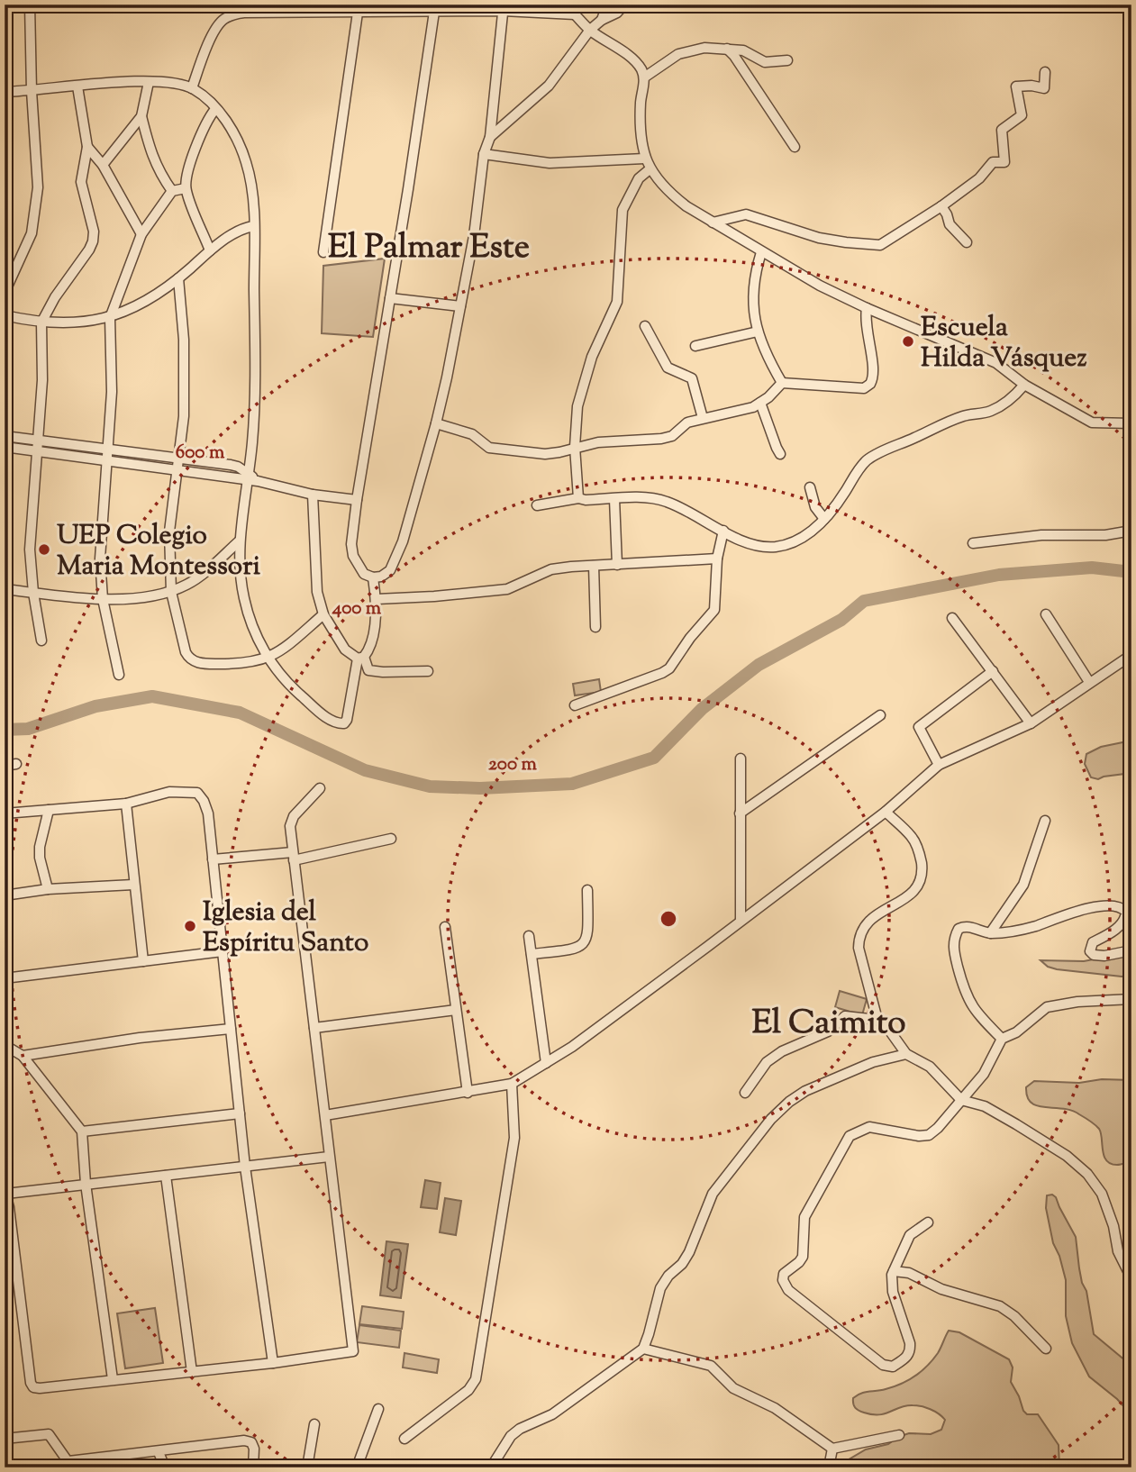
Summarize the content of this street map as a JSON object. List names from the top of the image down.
{
  "districts": ["El Palmar Este", "El Caimito"],
  "places": ["Escuela Hilda Vásquez", "UEP Colegio Maria Montessori", "Iglesia del Espíritu Santo"],
  "rings": ["600 m", "400 m", "200 m"]
}
